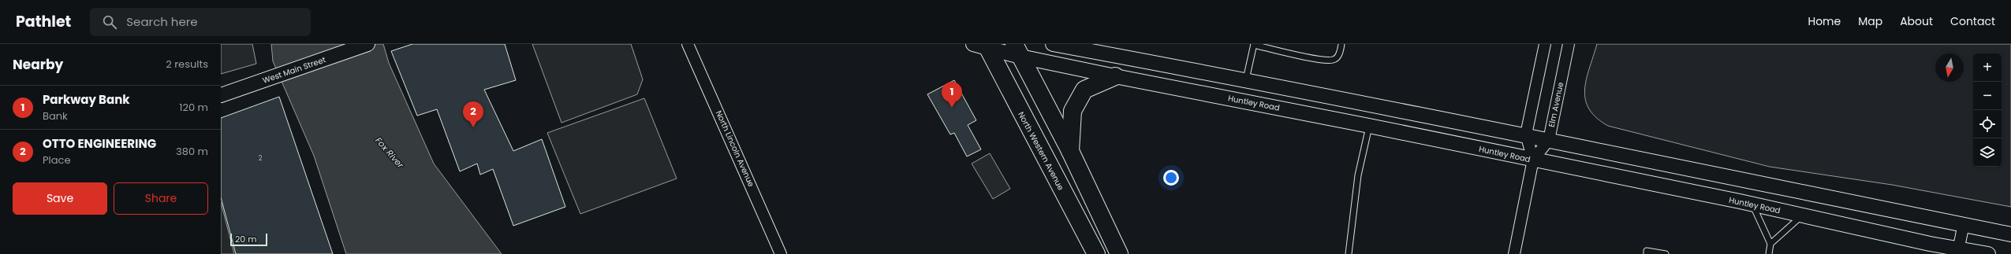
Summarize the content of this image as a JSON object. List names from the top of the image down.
{
  "streets": {
    "main road": ["North Western Avenue"],
    "street": [
      "West Main Street",
      "Huntley Road",
      "Elm Avenue",
      "North Lincoln Avenue"
    ]
  },
  "crossings": [
    ["Huntley Road", "Elm Avenue"]
  ],
  "water": ["Fox River"],
  "house_numbers": ["2"],
  "scale_bar": "20 m",
  "north": "bottom",
  "page": {
    "header": "Pathlet",
    "search": "Search here",
    "nav": [
      "Home",
      "Map",
      "About",
      "Contact"
    ],
    "heading": ["Nearby", "2 results"],
    "map_buttons": ["+", "−"],
    "pins": ["1", "2"],
    "list": [
      {
        "mark": "1",
        "name": "Parkway Bank",
        "note": "Bank",
        "value": "120 m"
      },
      {
        "mark": "2",
        "name": "OTTO ENGINEERING",
        "note": "Place",
        "value": "380 m"
      }
    ],
    "buttons": ["Save", "Share"],
    "scale": "20 m"
  }
}
